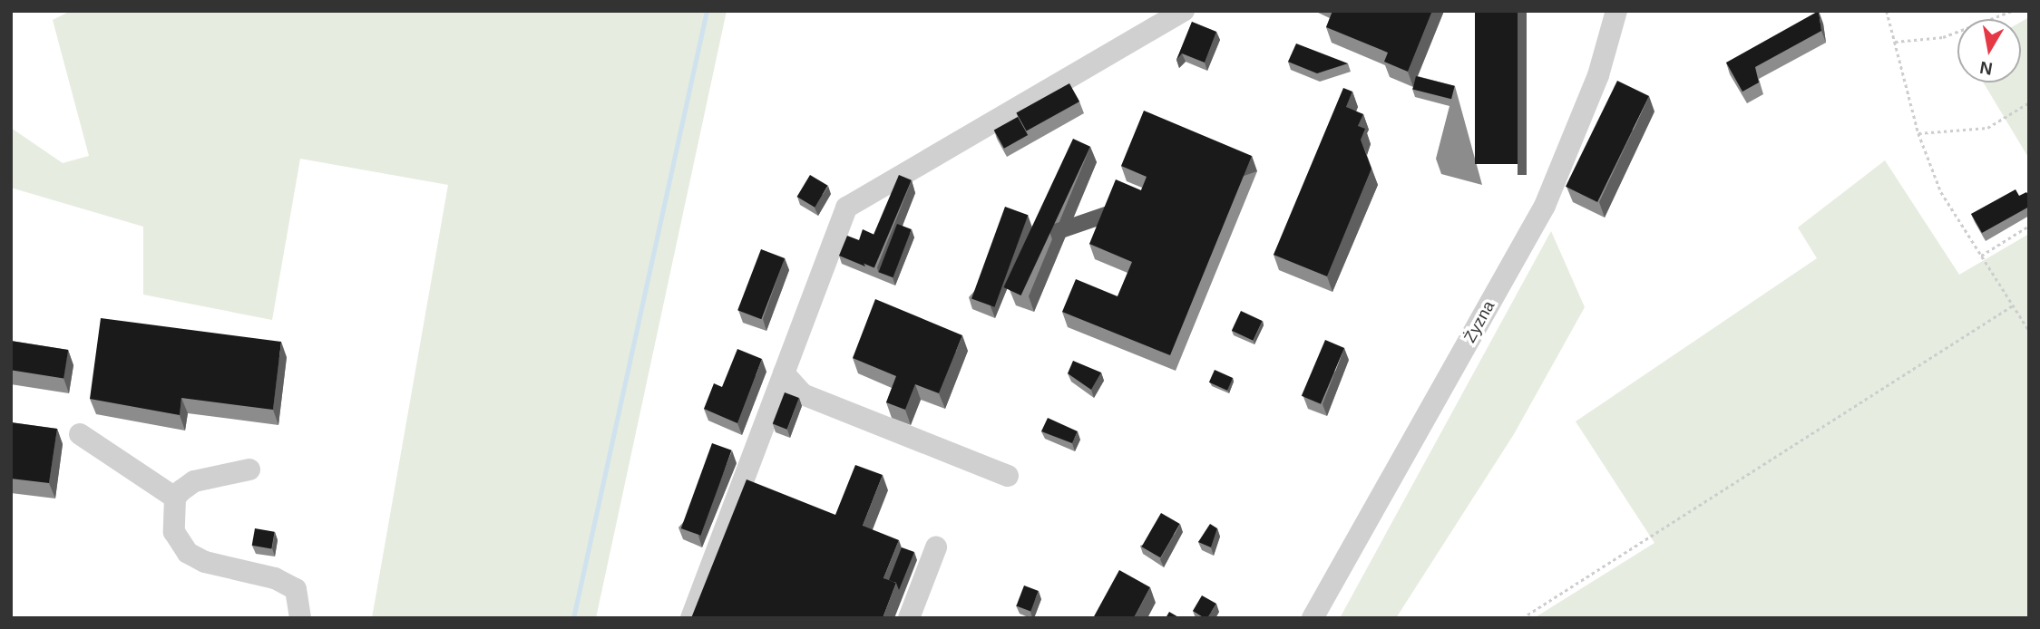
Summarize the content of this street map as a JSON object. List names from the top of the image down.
{
  "streets": {
    "street": ["Żyzna"]
  },
  "north": "bottom"
}
